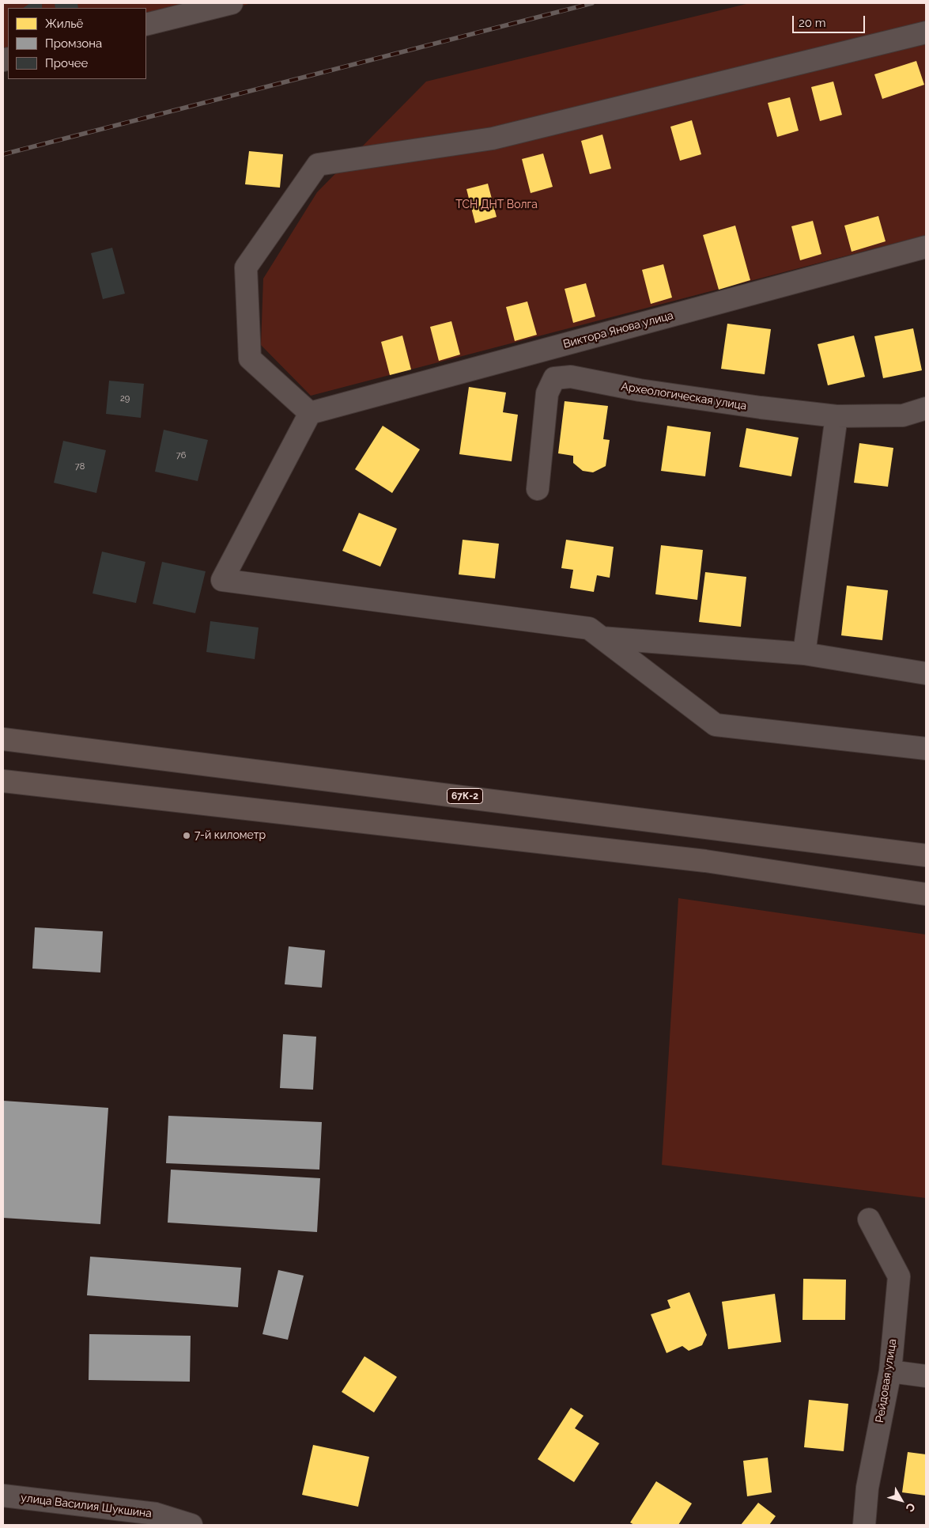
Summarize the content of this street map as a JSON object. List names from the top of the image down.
{
  "streets": {
    "main road": ["67К-2"],
    "street": [
      "Виктора Янова улица",
      "Археологическая улица",
      "Рейдовая улица",
      "улица Василия Шукшина"
    ]
  },
  "parks": ["ТСН ДНТ Волга"],
  "places": ["7-й километр"],
  "house_numbers": ["29", "76", "78"],
  "legend": ["Жильё", "Промзона", "Прочее"],
  "scale_bar": "20 m",
  "north": "bottom right"
}
